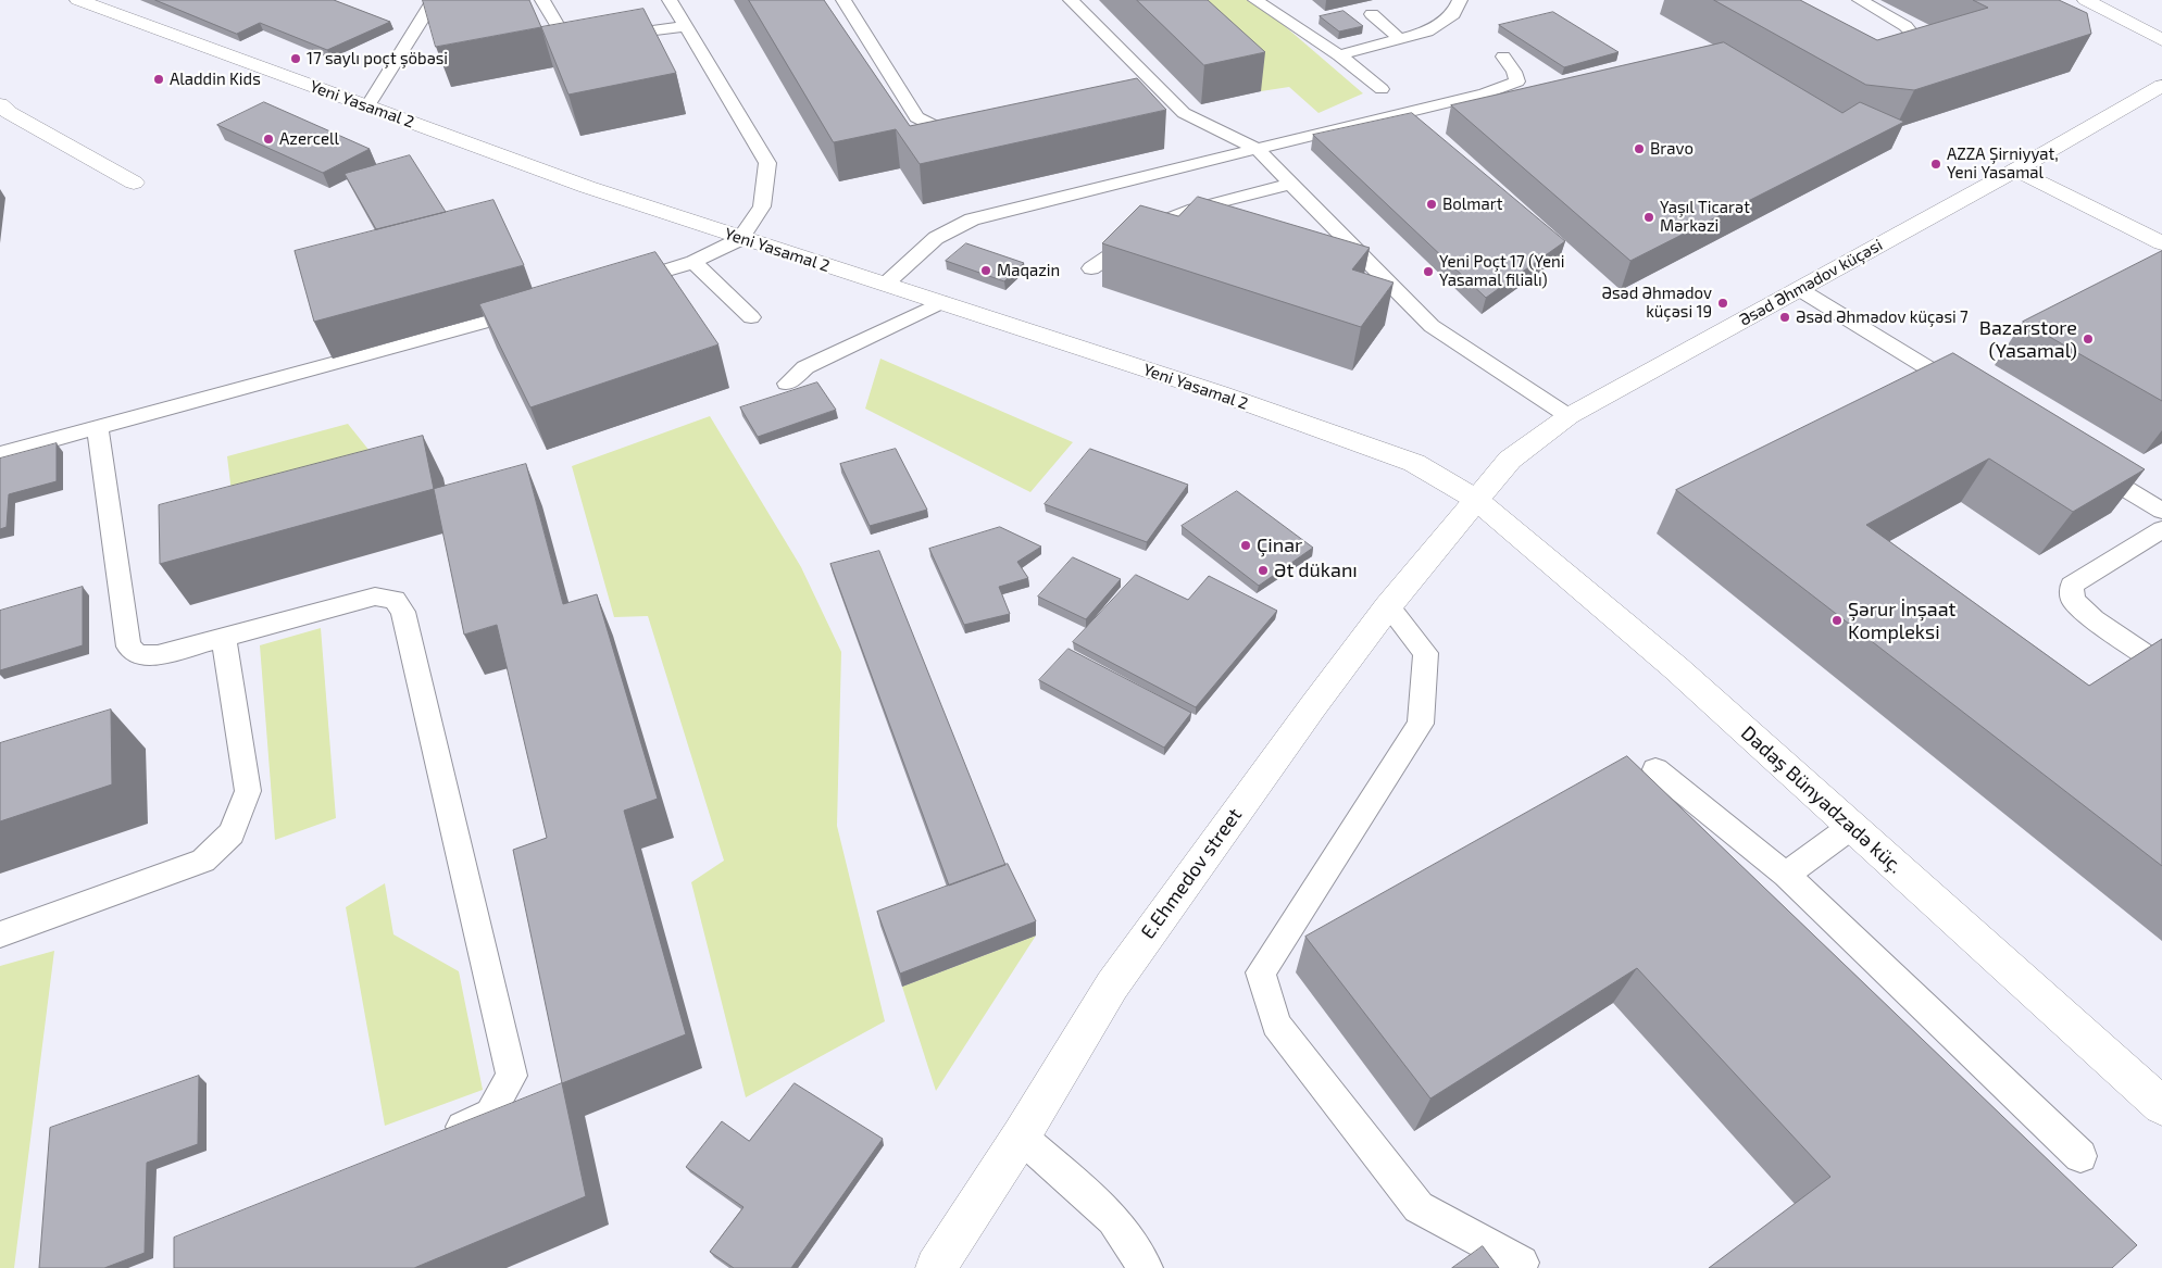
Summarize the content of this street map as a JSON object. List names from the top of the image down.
{
  "streets": {
    "street": [
      "Yeni Yasamal 2",
      "Əsəd Əhmədov küçəsi",
      "Dadaş Bünyadzadə küç.",
      "E.Ehmedov street"
    ]
  },
  "crossings": [
    ["Yeni Yasamal 2", "Əsəd Əhmədov küçəsi"],
    ["Yeni Yasamal 2", "Dadaş Bünyadzadə küç."],
    ["Yeni Yasamal 2", "E.Ehmedov street"],
    ["Əsəd Əhmədov küçəsi", "Dadaş Bünyadzadə küç."],
    ["Əsəd Əhmədov küçəsi", "E.Ehmedov street"],
    ["Dadaş Bünyadzadə küç.", "E.Ehmedov street"]
  ],
  "places": [
    "17 saylı poçt şöbəsi",
    "Aladdin Kids",
    "Azercell",
    "Bravo",
    "AZZA Şirniyyat, Yeni Yasamal",
    "Bolmart",
    "Yaşıl Ticarət Mərkəzi",
    "Maqazin",
    "Yeni Poçt 17 (Yeni Yasamal filialı)",
    "Əsəd Əhmədov küçəsi 19",
    "Əsəd Əhmədov küçəsi 7",
    "Bazarstore (Yasamal)",
    "Çinar",
    "Ət dükanı",
    "Şərur İnşaat Kompleksi"
  ]
}
